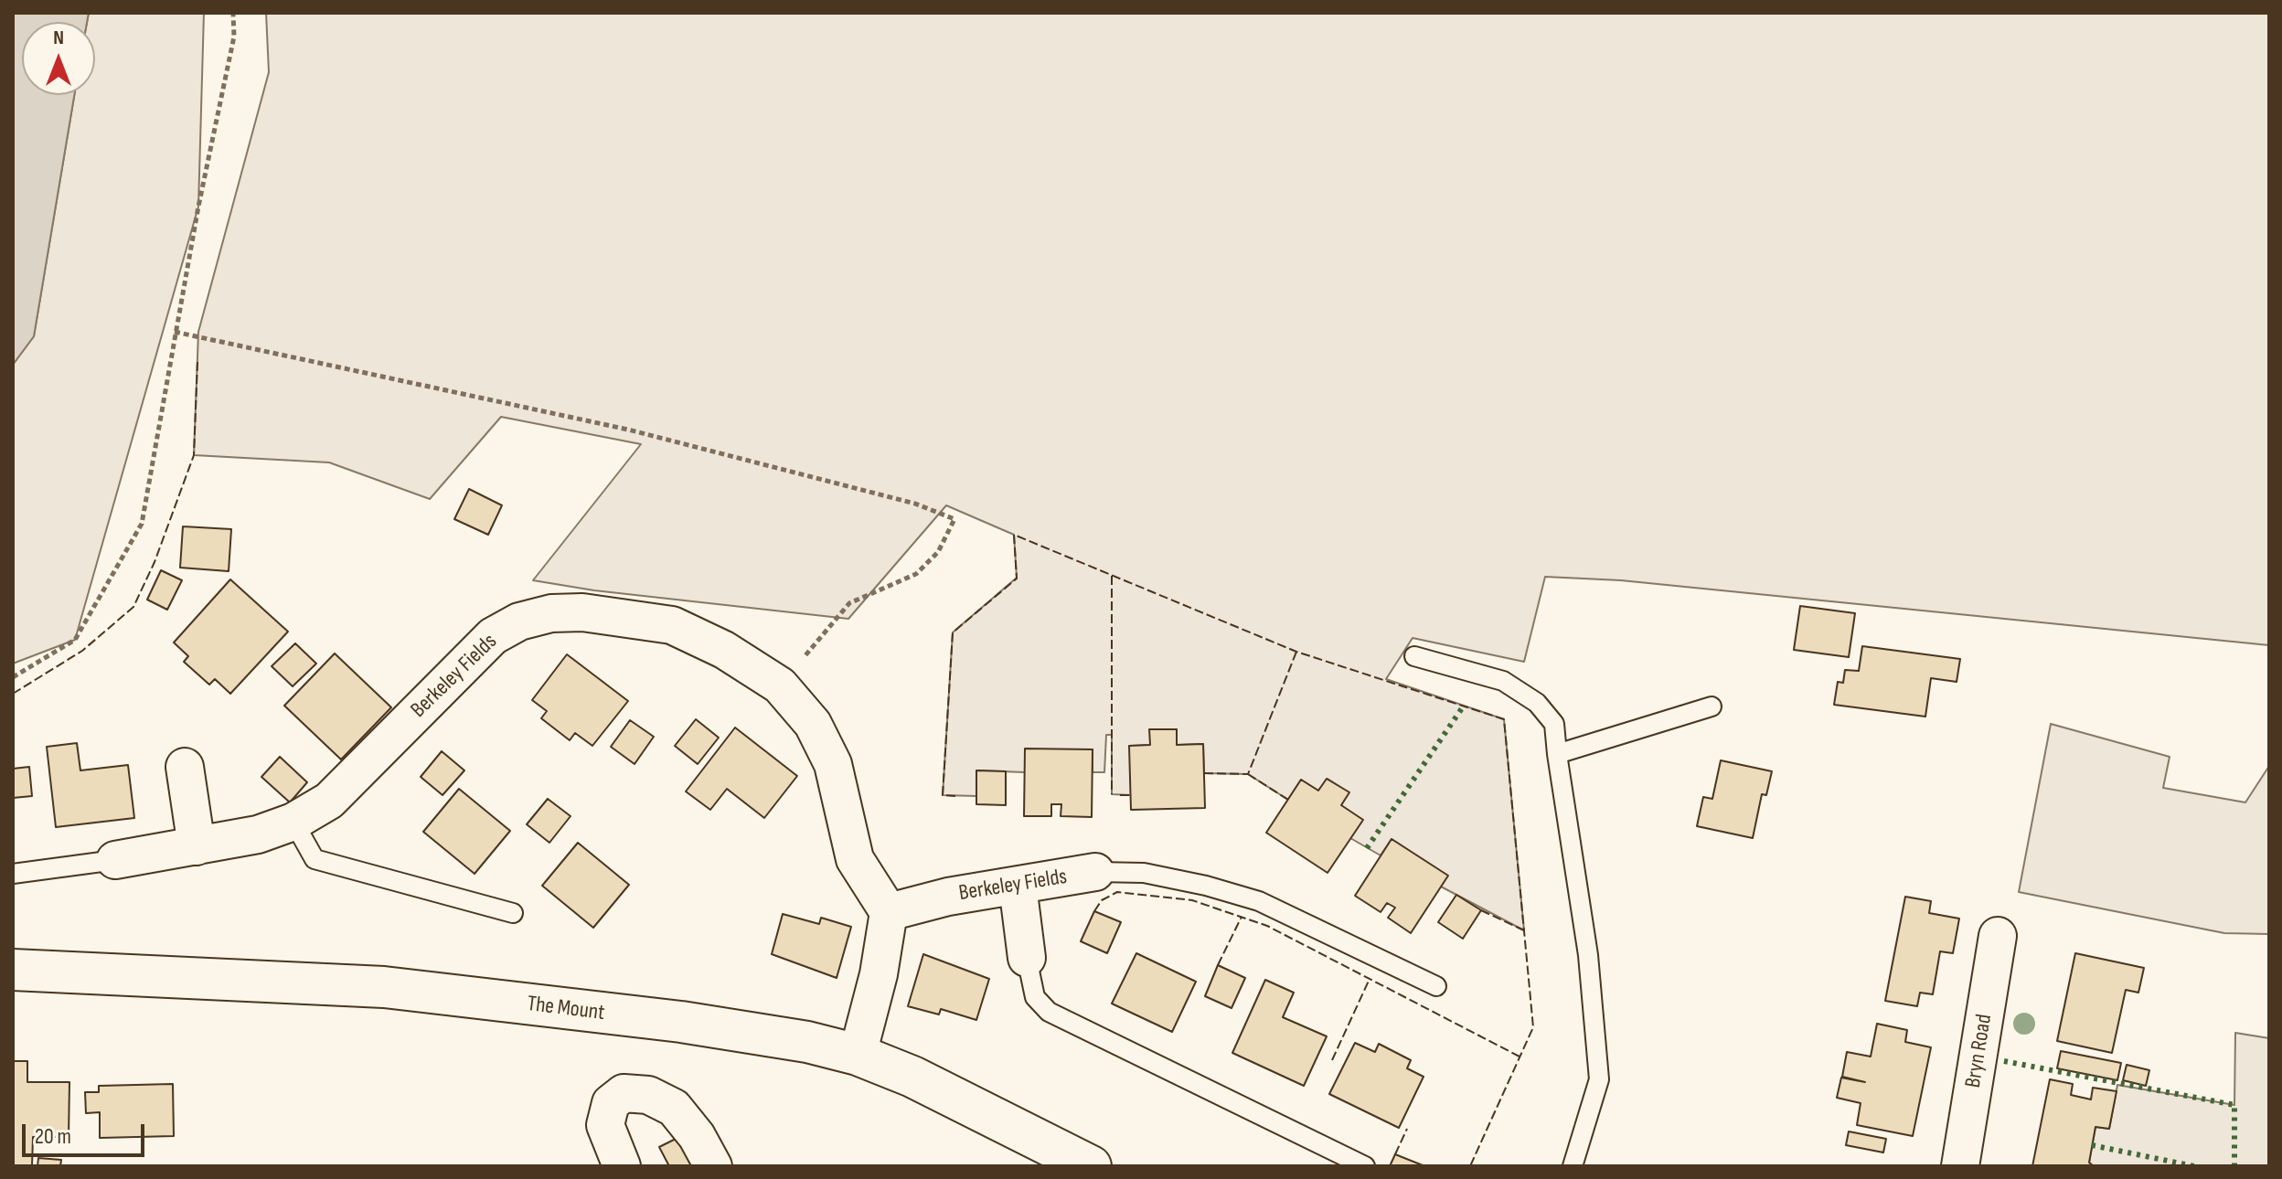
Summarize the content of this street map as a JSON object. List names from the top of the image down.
{
  "streets": {
    "main road": ["The Mount"],
    "street": ["Berkeley Fields", "Bryn Road"]
  },
  "scale_bar": "20 m",
  "north": "top"
}
